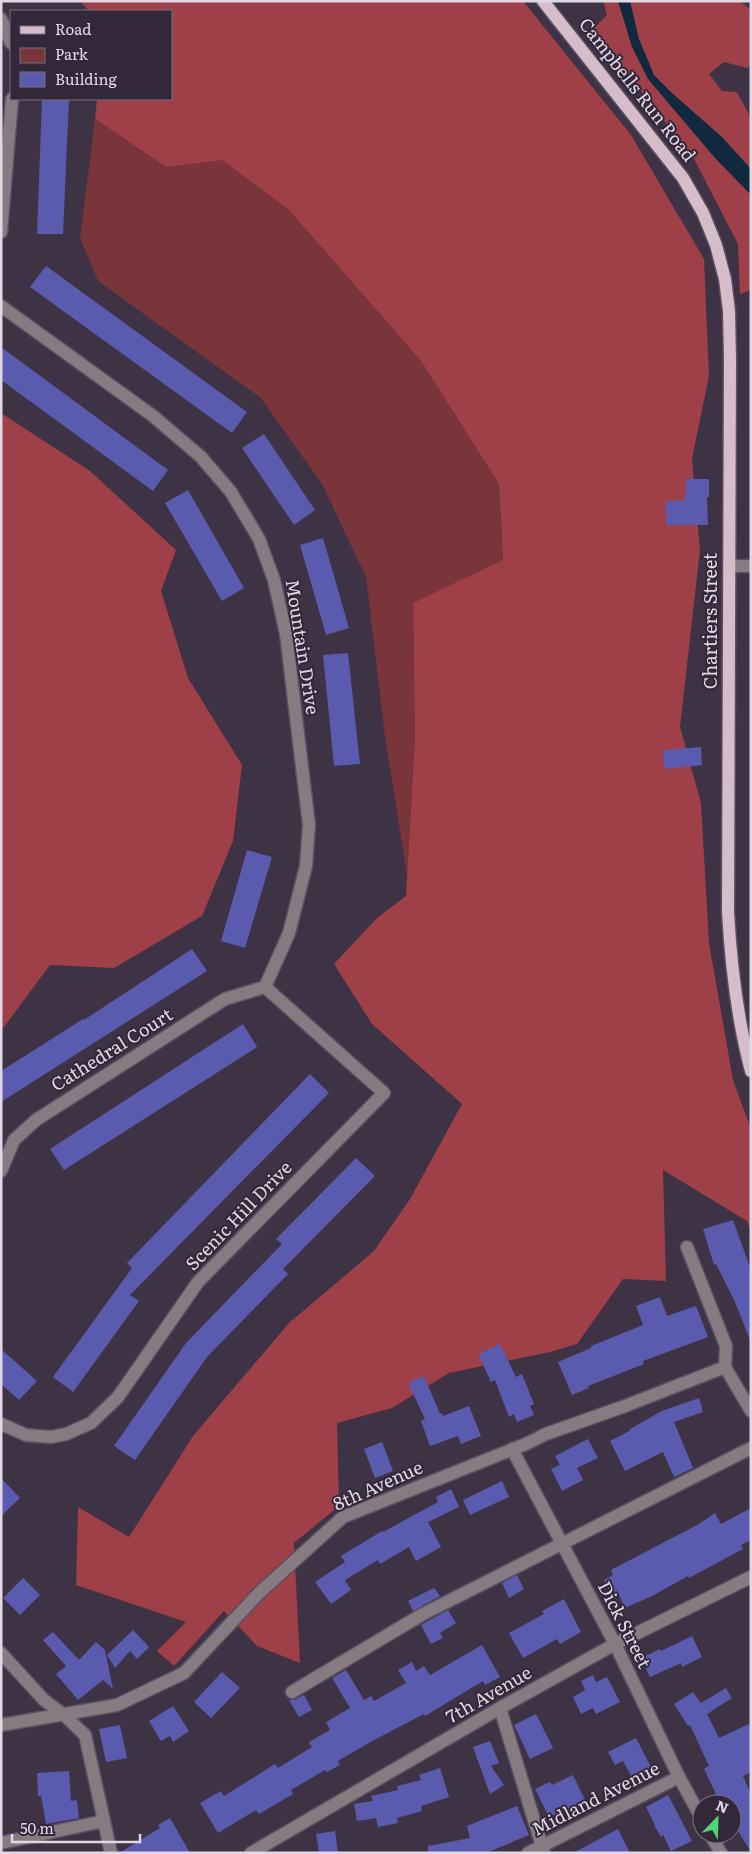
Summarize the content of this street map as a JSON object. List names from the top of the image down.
{
  "streets": {
    "main road": ["Campbells Run Road", "Chartiers Street"],
    "street": [
      "Mountain Drive",
      "Cathedral Court",
      "Scenic Hill Drive",
      "8th Avenue",
      "Dick Street",
      "7th Avenue",
      "Midland Avenue"
    ]
  },
  "crossings": [
    ["Campbells Run Road", "Chartiers Street"],
    ["Mountain Drive", "Cathedral Court"],
    ["Mountain Drive", "Scenic Hill Drive"],
    ["Cathedral Court", "Scenic Hill Drive"],
    ["8th Avenue", "Dick Street"],
    ["Dick Street", "7th Avenue"],
    ["Dick Street", "Midland Avenue"]
  ],
  "legend": ["Road", "Park", "Building"],
  "scale_bar": "50 m",
  "north": "top right"
}
